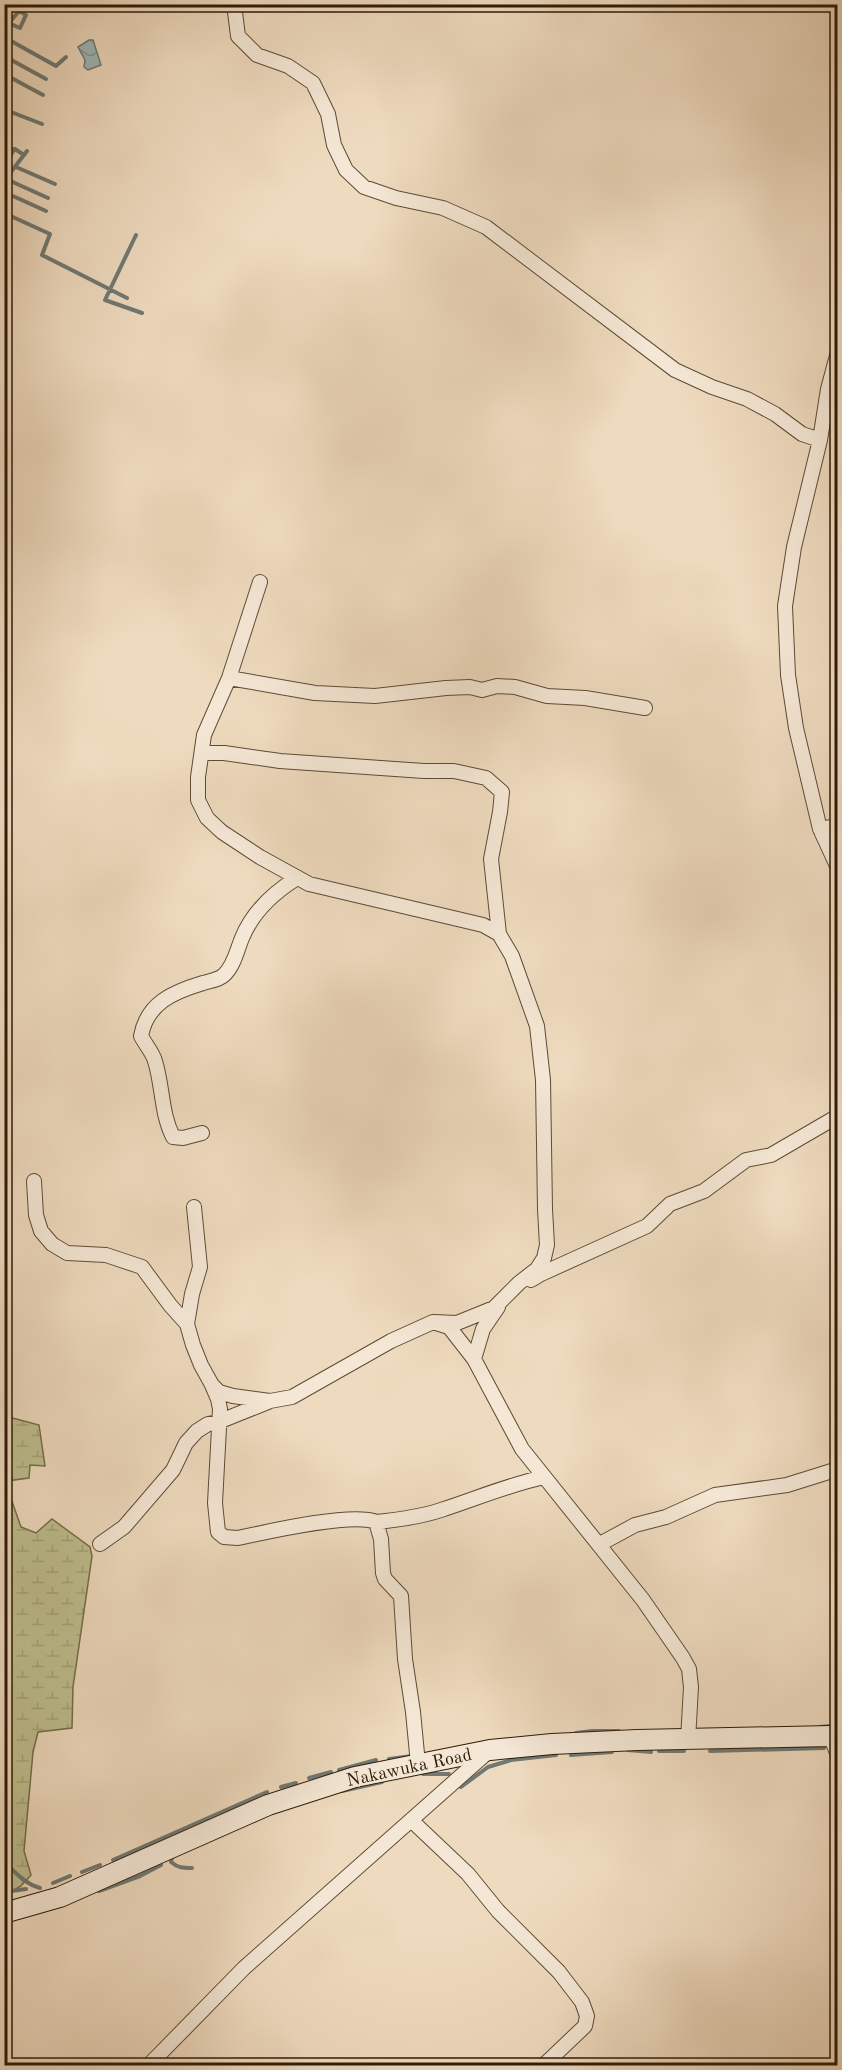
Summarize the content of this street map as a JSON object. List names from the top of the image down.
{
  "streets": {
    "main road": ["Nakawuka Road"]
  }
}
